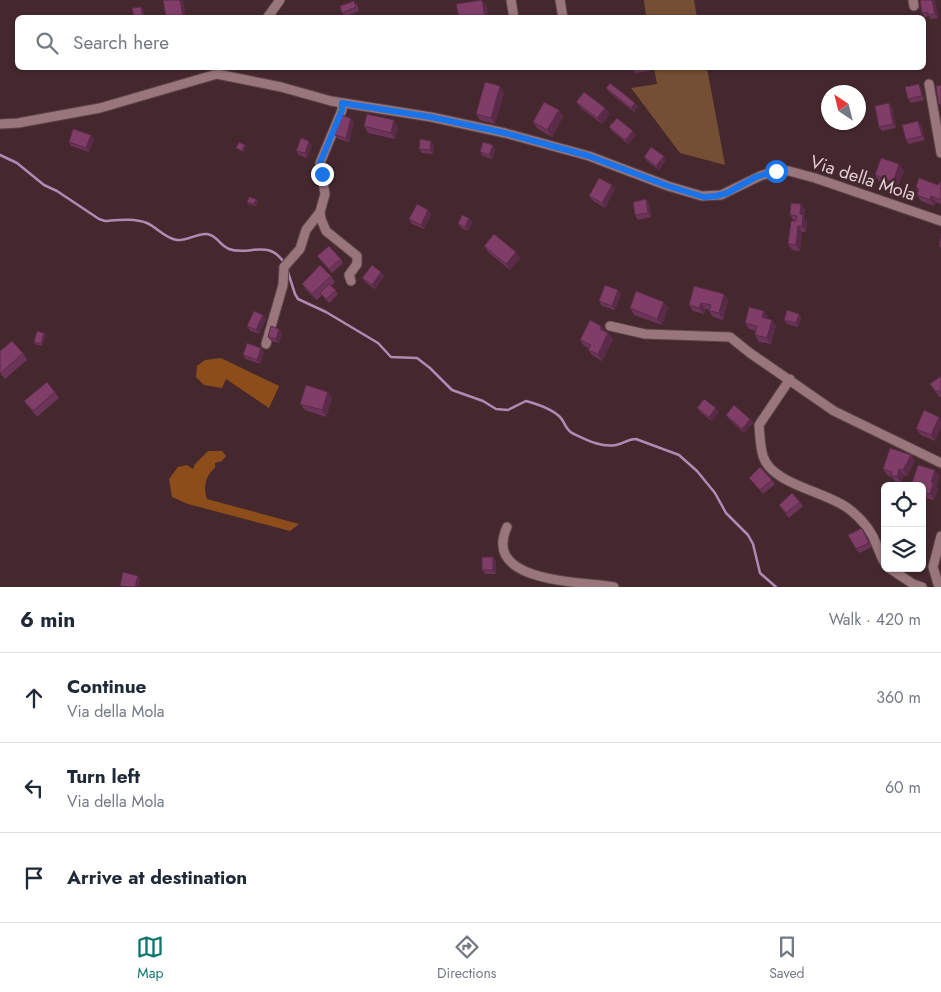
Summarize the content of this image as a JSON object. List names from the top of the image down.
{
  "streets": {
    "street": ["Via della Mola"]
  },
  "north": "top left",
  "page": {
    "search": "Search here",
    "heading": ["6 min", "Walk · 420 m"],
    "list": [
      ["Continue", "Via della Mola", "360 m"],
      ["Turn left", "Via della Mola", "60 m"],
      "Arrive at destination"
    ],
    "nav": ["Map", "Directions", "Saved"]
  }
}
